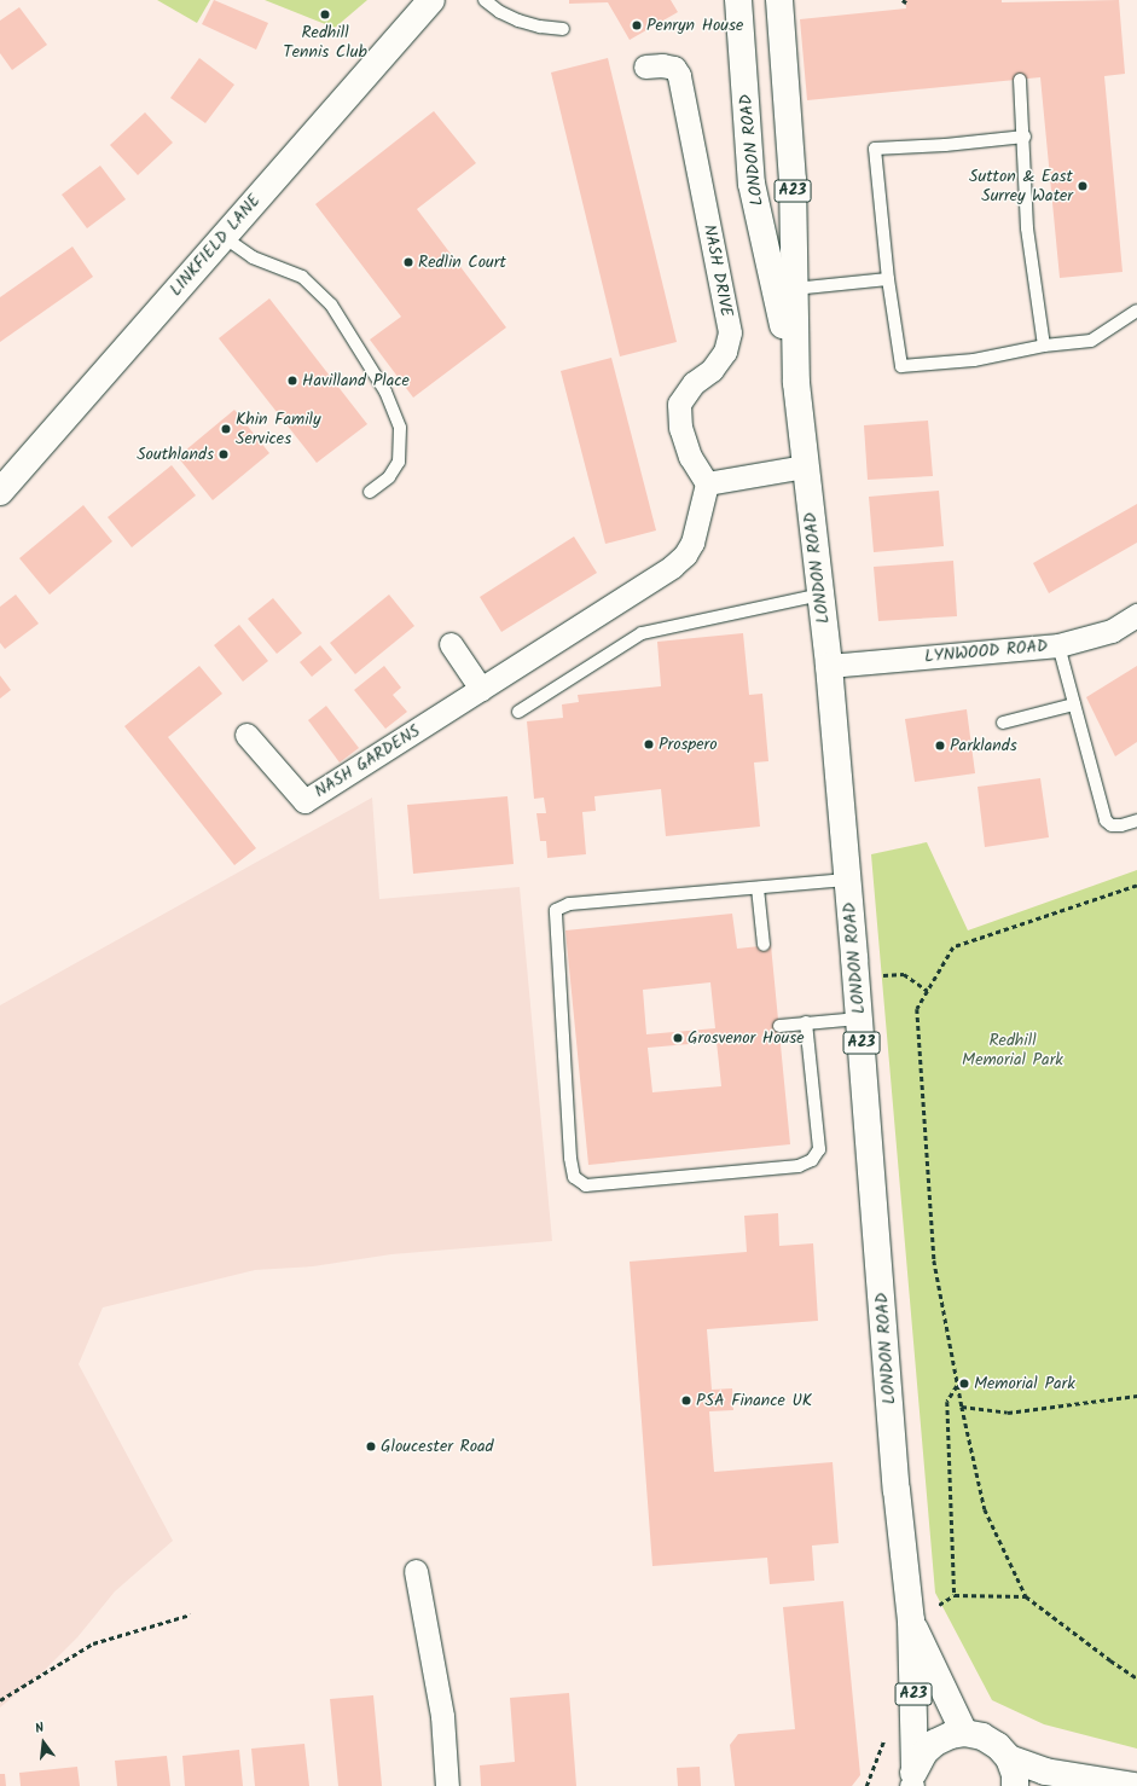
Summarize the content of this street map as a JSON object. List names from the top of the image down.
{
  "streets": {
    "main road": ["LONDON ROAD", "A23", "LINKFIELD LANE"],
    "street": ["NASH DRIVE", "LYNWOOD ROAD", "NASH GARDENS"]
  },
  "crossings": [
    ["LONDON ROAD", "LYNWOOD ROAD"],
    ["NASH DRIVE", "NASH GARDENS"]
  ],
  "parks": ["Redhill Memorial Park"],
  "places": [
    "Redhill Tennis Club",
    "Penryn House",
    "Sutton & East Surrey Water",
    "Redlin Court",
    "Havilland Place",
    "Khin Family Services",
    "Southlands",
    "Prospero",
    "Parklands",
    "Grosvenor House",
    "Memorial Park",
    "PSA Finance UK",
    "Gloucester Road"
  ],
  "north": "top"
}
